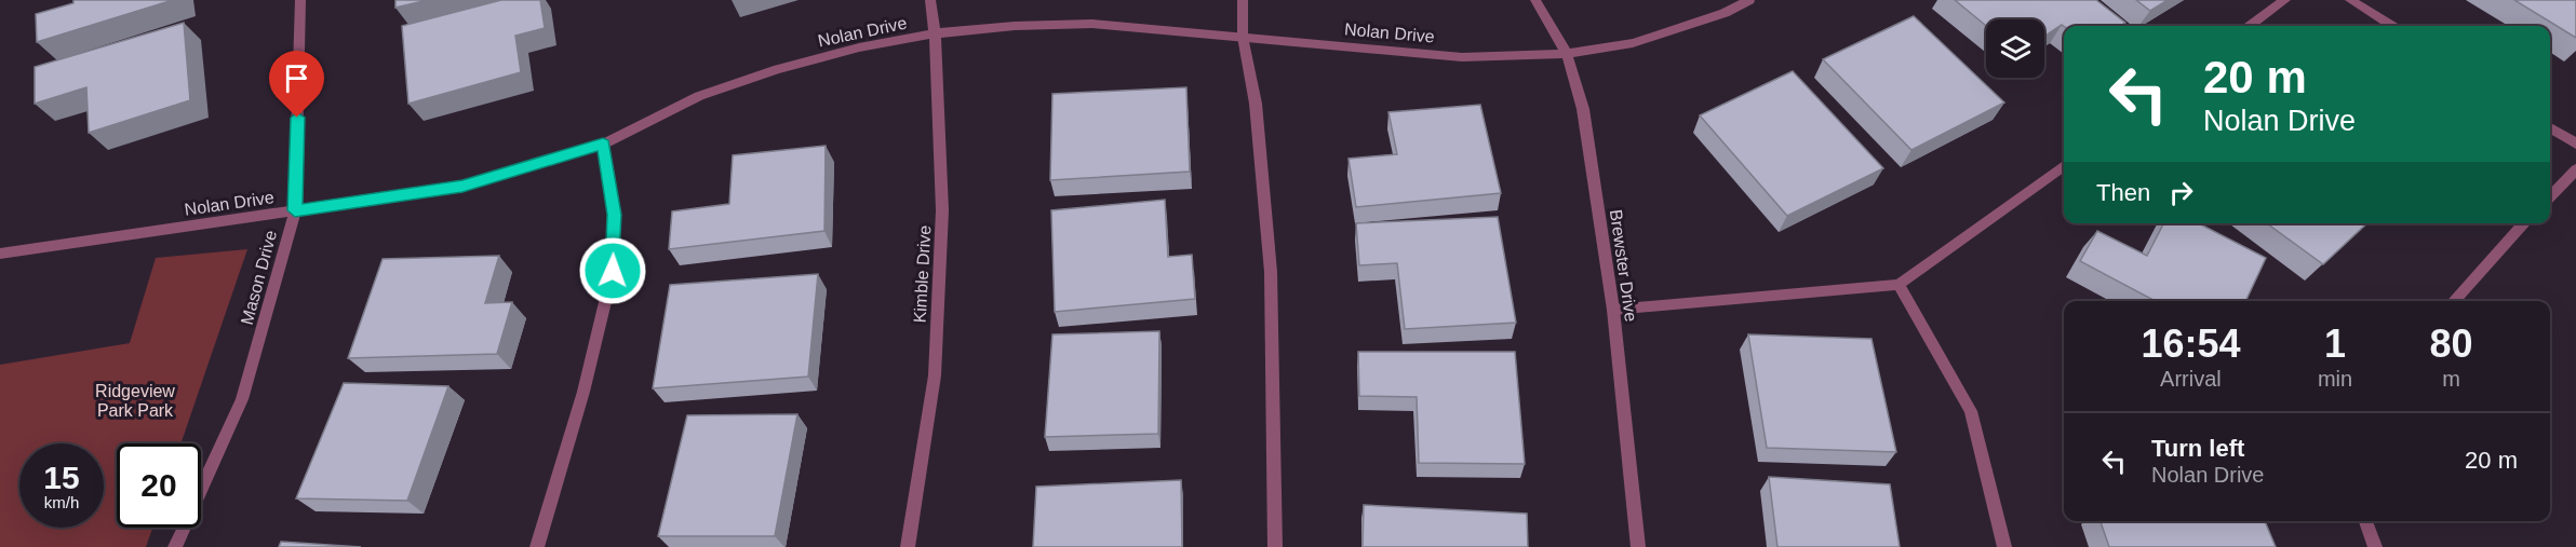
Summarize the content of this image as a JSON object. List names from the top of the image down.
{
  "streets": {
    "street": [
      "Nolan Drive",
      "Brewster Drive",
      "Kimble Drive",
      "Mason Drive"
    ]
  },
  "crossings": [
    ["Nolan Drive", "Brewster Drive"],
    ["Nolan Drive", "Kimble Drive"],
    ["Nolan Drive", "Mason Drive"]
  ],
  "parks": ["Ridgeview Park Park"],
  "page": {
    "turn": ["20 m", "Nolan Drive"],
    "then": "Then",
    "eta": [
      "16:54",
      "Arrival",
      "1",
      "min",
      "80",
      "m"
    ],
    "list": [
      {
        "name": "Turn left",
        "note": "Nolan Drive",
        "value": "20 m"
      }
    ],
    "speed": "15 km/h",
    "limit": "20"
  }
}
